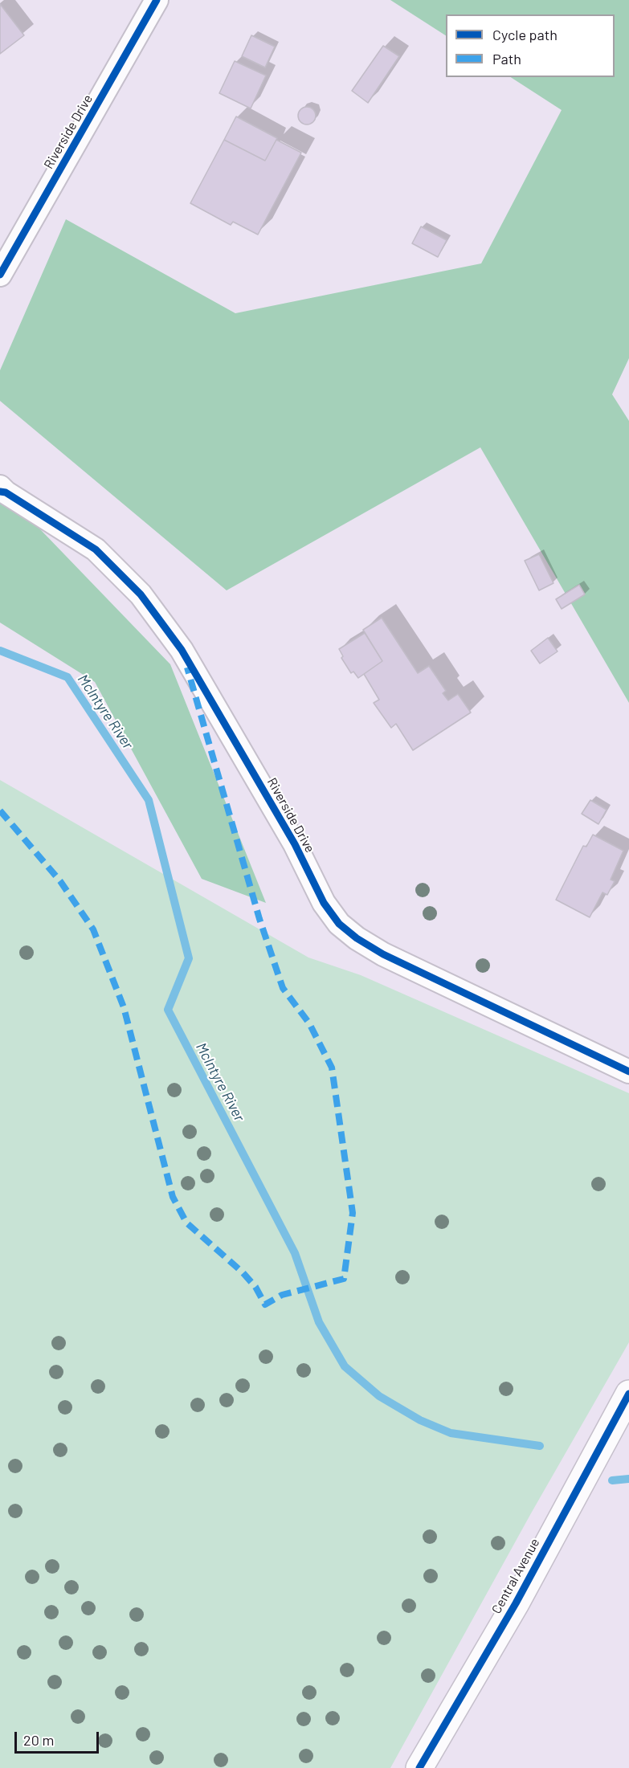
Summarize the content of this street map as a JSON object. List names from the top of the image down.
{
  "streets": {
    "street": ["Riverside Drive", "Central Avenue"]
  },
  "water": ["McIntyre River"],
  "legend": ["Cycle path", "Path"],
  "scale_bar": "20 m"
}
